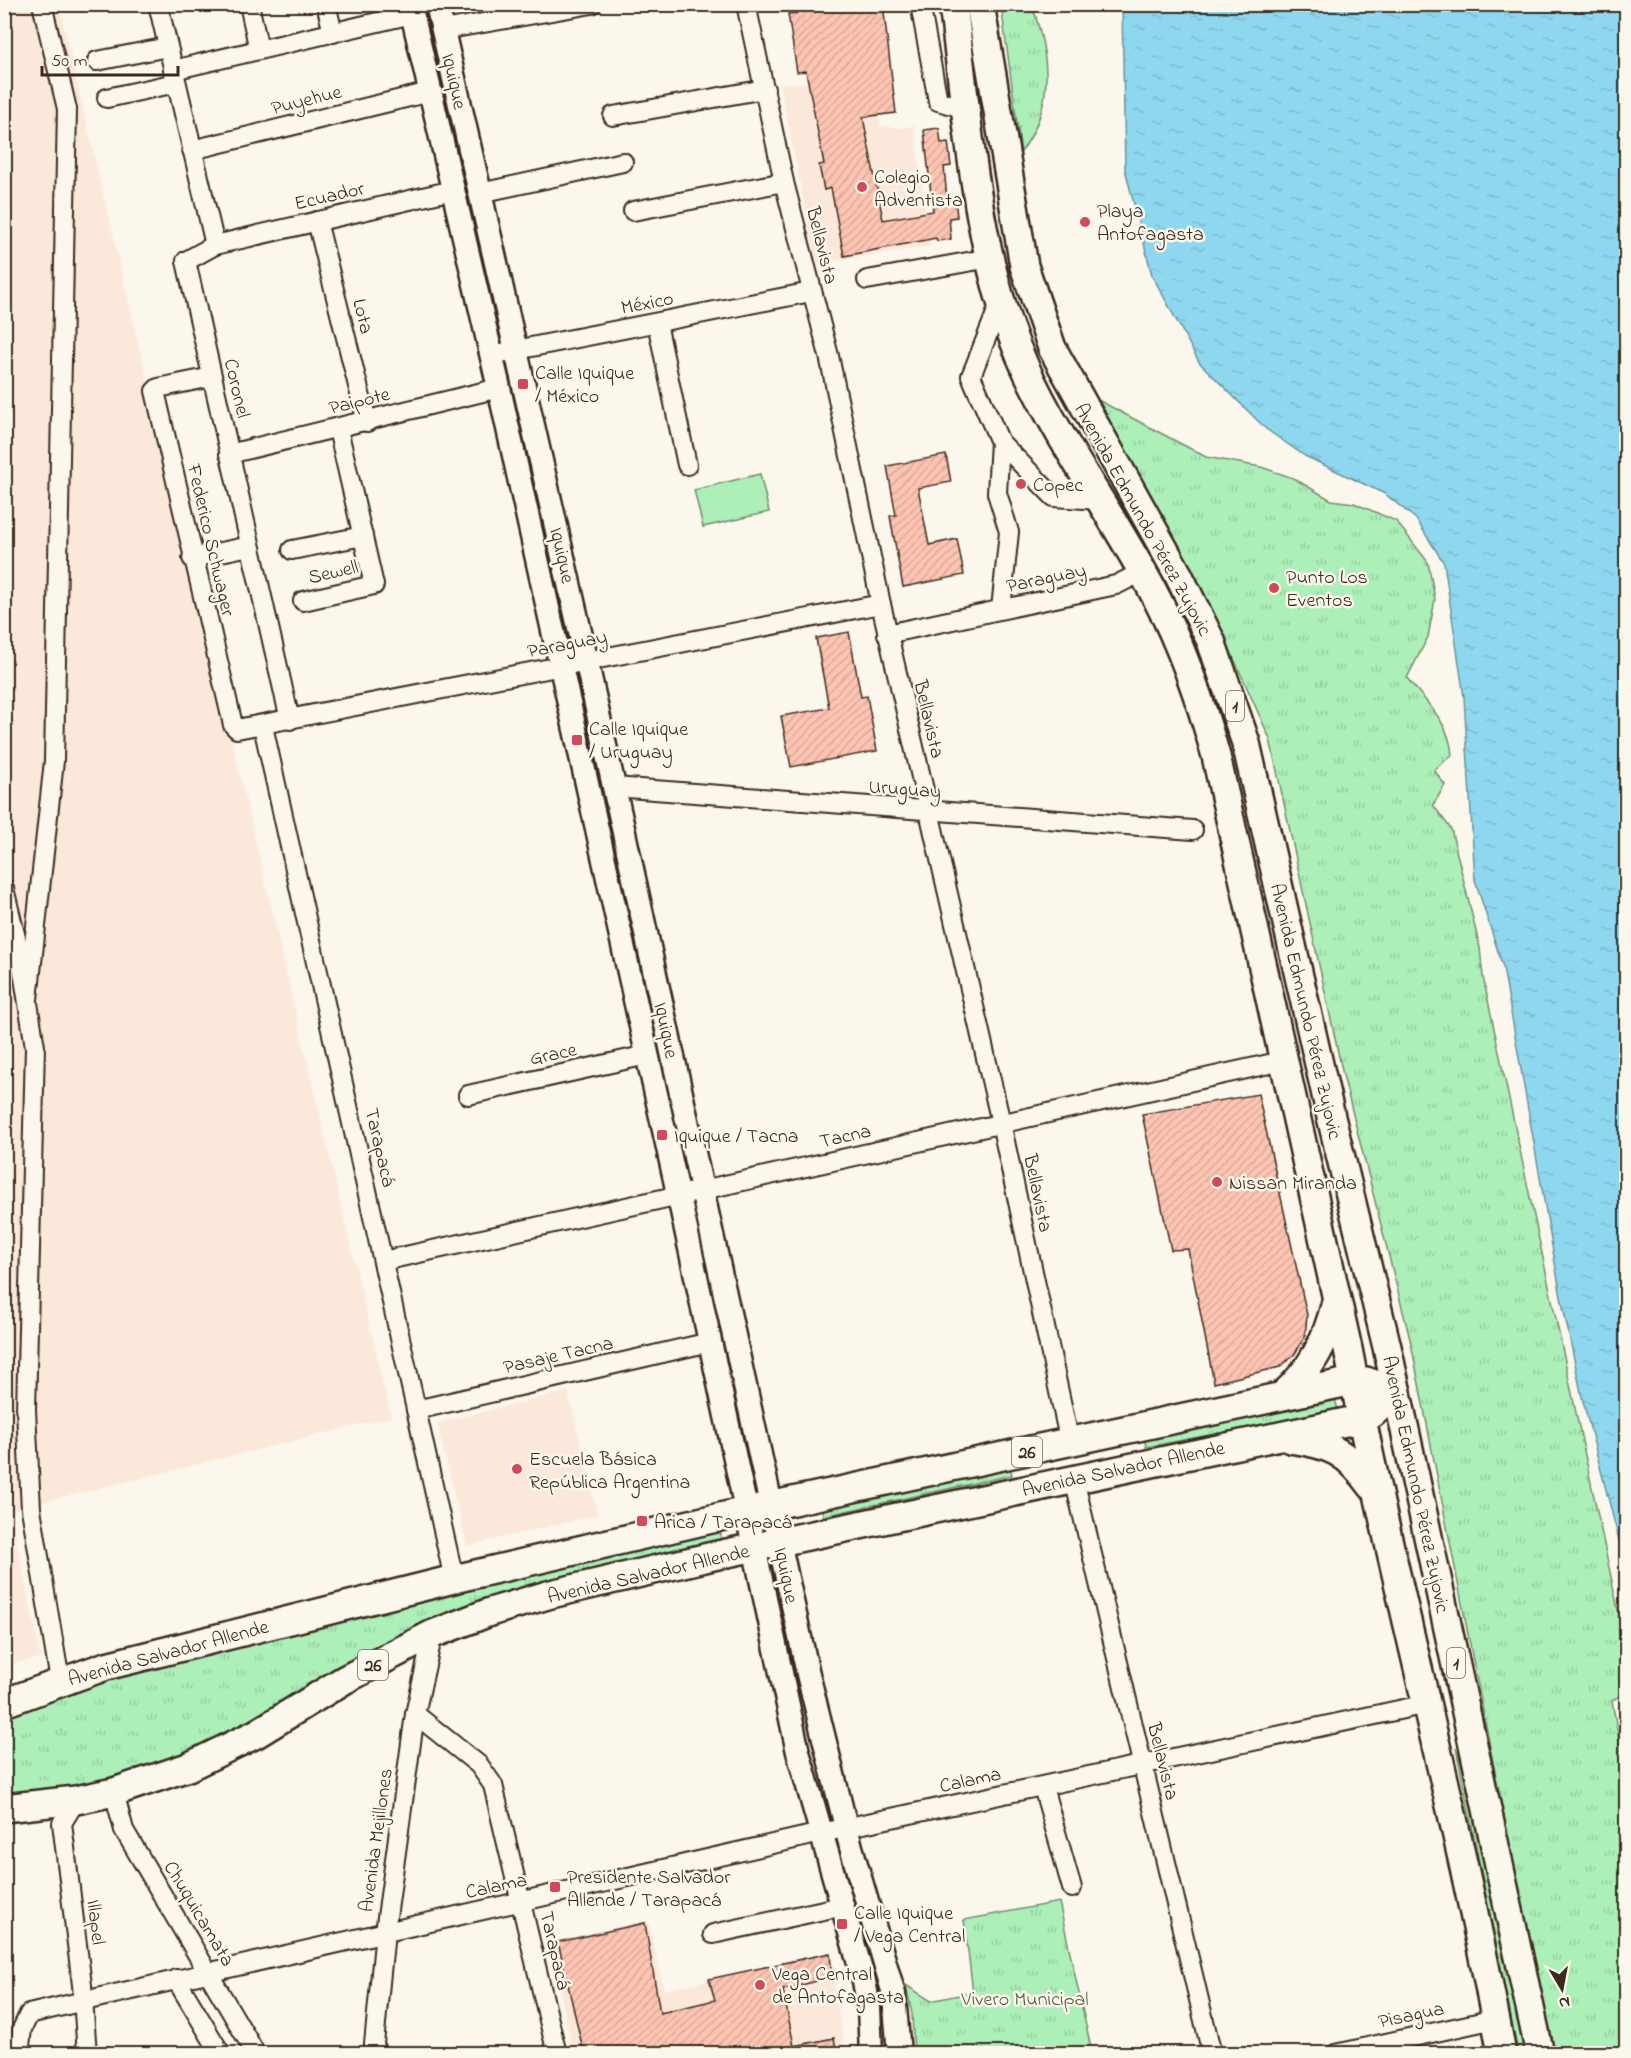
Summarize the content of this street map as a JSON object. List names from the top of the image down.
{
  "streets": {
    "highway": [
      "Avenida Edmundo Pérez Zujovic",
      "1",
      "26",
      "Avenida Salvador Allende"
    ],
    "main road": ["Iquique"],
    "street": [
      "Puyehue",
      "Ecuador",
      "Bellavista",
      "México",
      "Lota",
      "Coronel",
      "Paipote",
      "Federico Schwager",
      "Sewell",
      "Paraguay",
      "Uruguay",
      "Grace",
      "Tacna",
      "Tarapacá",
      "Pasaje Tacna",
      "Calama",
      "Avenida Mejillones",
      "Chuquicamata",
      "Illapel",
      "Pisagua"
    ]
  },
  "crossings": [
    ["Iquique", "Puyehue"],
    ["Iquique", "Ecuador"],
    ["Iquique", "México"],
    ["Iquique", "Paipote"],
    ["Iquique", "Paraguay"],
    ["Iquique", "Uruguay"],
    ["Iquique", "Grace"],
    ["Iquique", "Tacna"],
    ["Iquique", "Pasaje Tacna"],
    ["Iquique", "Avenida Salvador Allende"],
    ["Iquique", "Calama"],
    ["Ecuador", "Lota"],
    ["Ecuador", "Coronel"],
    ["Bellavista", "México"],
    ["Bellavista", "Paraguay"],
    ["Bellavista", "Uruguay"],
    ["Bellavista", "Tacna"],
    ["Bellavista", "Avenida Salvador Allende"],
    ["Bellavista", "Calama"],
    ["Lota", "Paipote"],
    ["Coronel", "Paipote"],
    ["Coronel", "Federico Schwager"],
    ["Coronel", "Paraguay"],
    ["Avenida Edmundo Pérez Zujovic", "Paraguay"],
    ["Avenida Edmundo Pérez Zujovic", "Tacna"],
    ["Avenida Edmundo Pérez Zujovic", "Avenida Salvador Allende"],
    ["Avenida Edmundo Pérez Zujovic", "Calama"],
    ["Avenida Edmundo Pérez Zujovic", "Pisagua"],
    ["Federico Schwager", "Paraguay"],
    ["Federico Schwager", "Tarapacá"],
    ["Paraguay", "Tarapacá"],
    ["Tacna", "Tarapacá"],
    ["Tarapacá", "Pasaje Tacna"],
    ["Tarapacá", "Avenida Salvador Allende"],
    ["Tarapacá", "Calama"],
    ["Tarapacá", "Avenida Mejillones"],
    ["Avenida Salvador Allende", "Avenida Mejillones"],
    ["Avenida Salvador Allende", "Chuquicamata"],
    ["Avenida Salvador Allende", "Illapel"],
    ["Calama", "Avenida Mejillones"],
    ["Calama", "Chuquicamata"],
    ["Calama", "Illapel"]
  ],
  "parks": ["Vivero Municipal"],
  "places": {
    "other": [
      "Colegio Adventista",
      "Playa Antofagasta",
      "Copec",
      "Punto Los Eventos",
      "Nissan Miranda",
      "Escuela Básica República Argentina",
      "Vega Central de Antofagasta"
    ],
    "transit": [
      "Calle Iquique / México",
      "Calle Iquique / Uruguay",
      "Iquique / Tacna",
      "Arica / Tarapacá",
      "Presidente Salvador Allende / Tarapacá",
      "Calle Iquique / Vega Central"
    ]
  },
  "scale_bar": "50 m",
  "north": "bottom"
}
